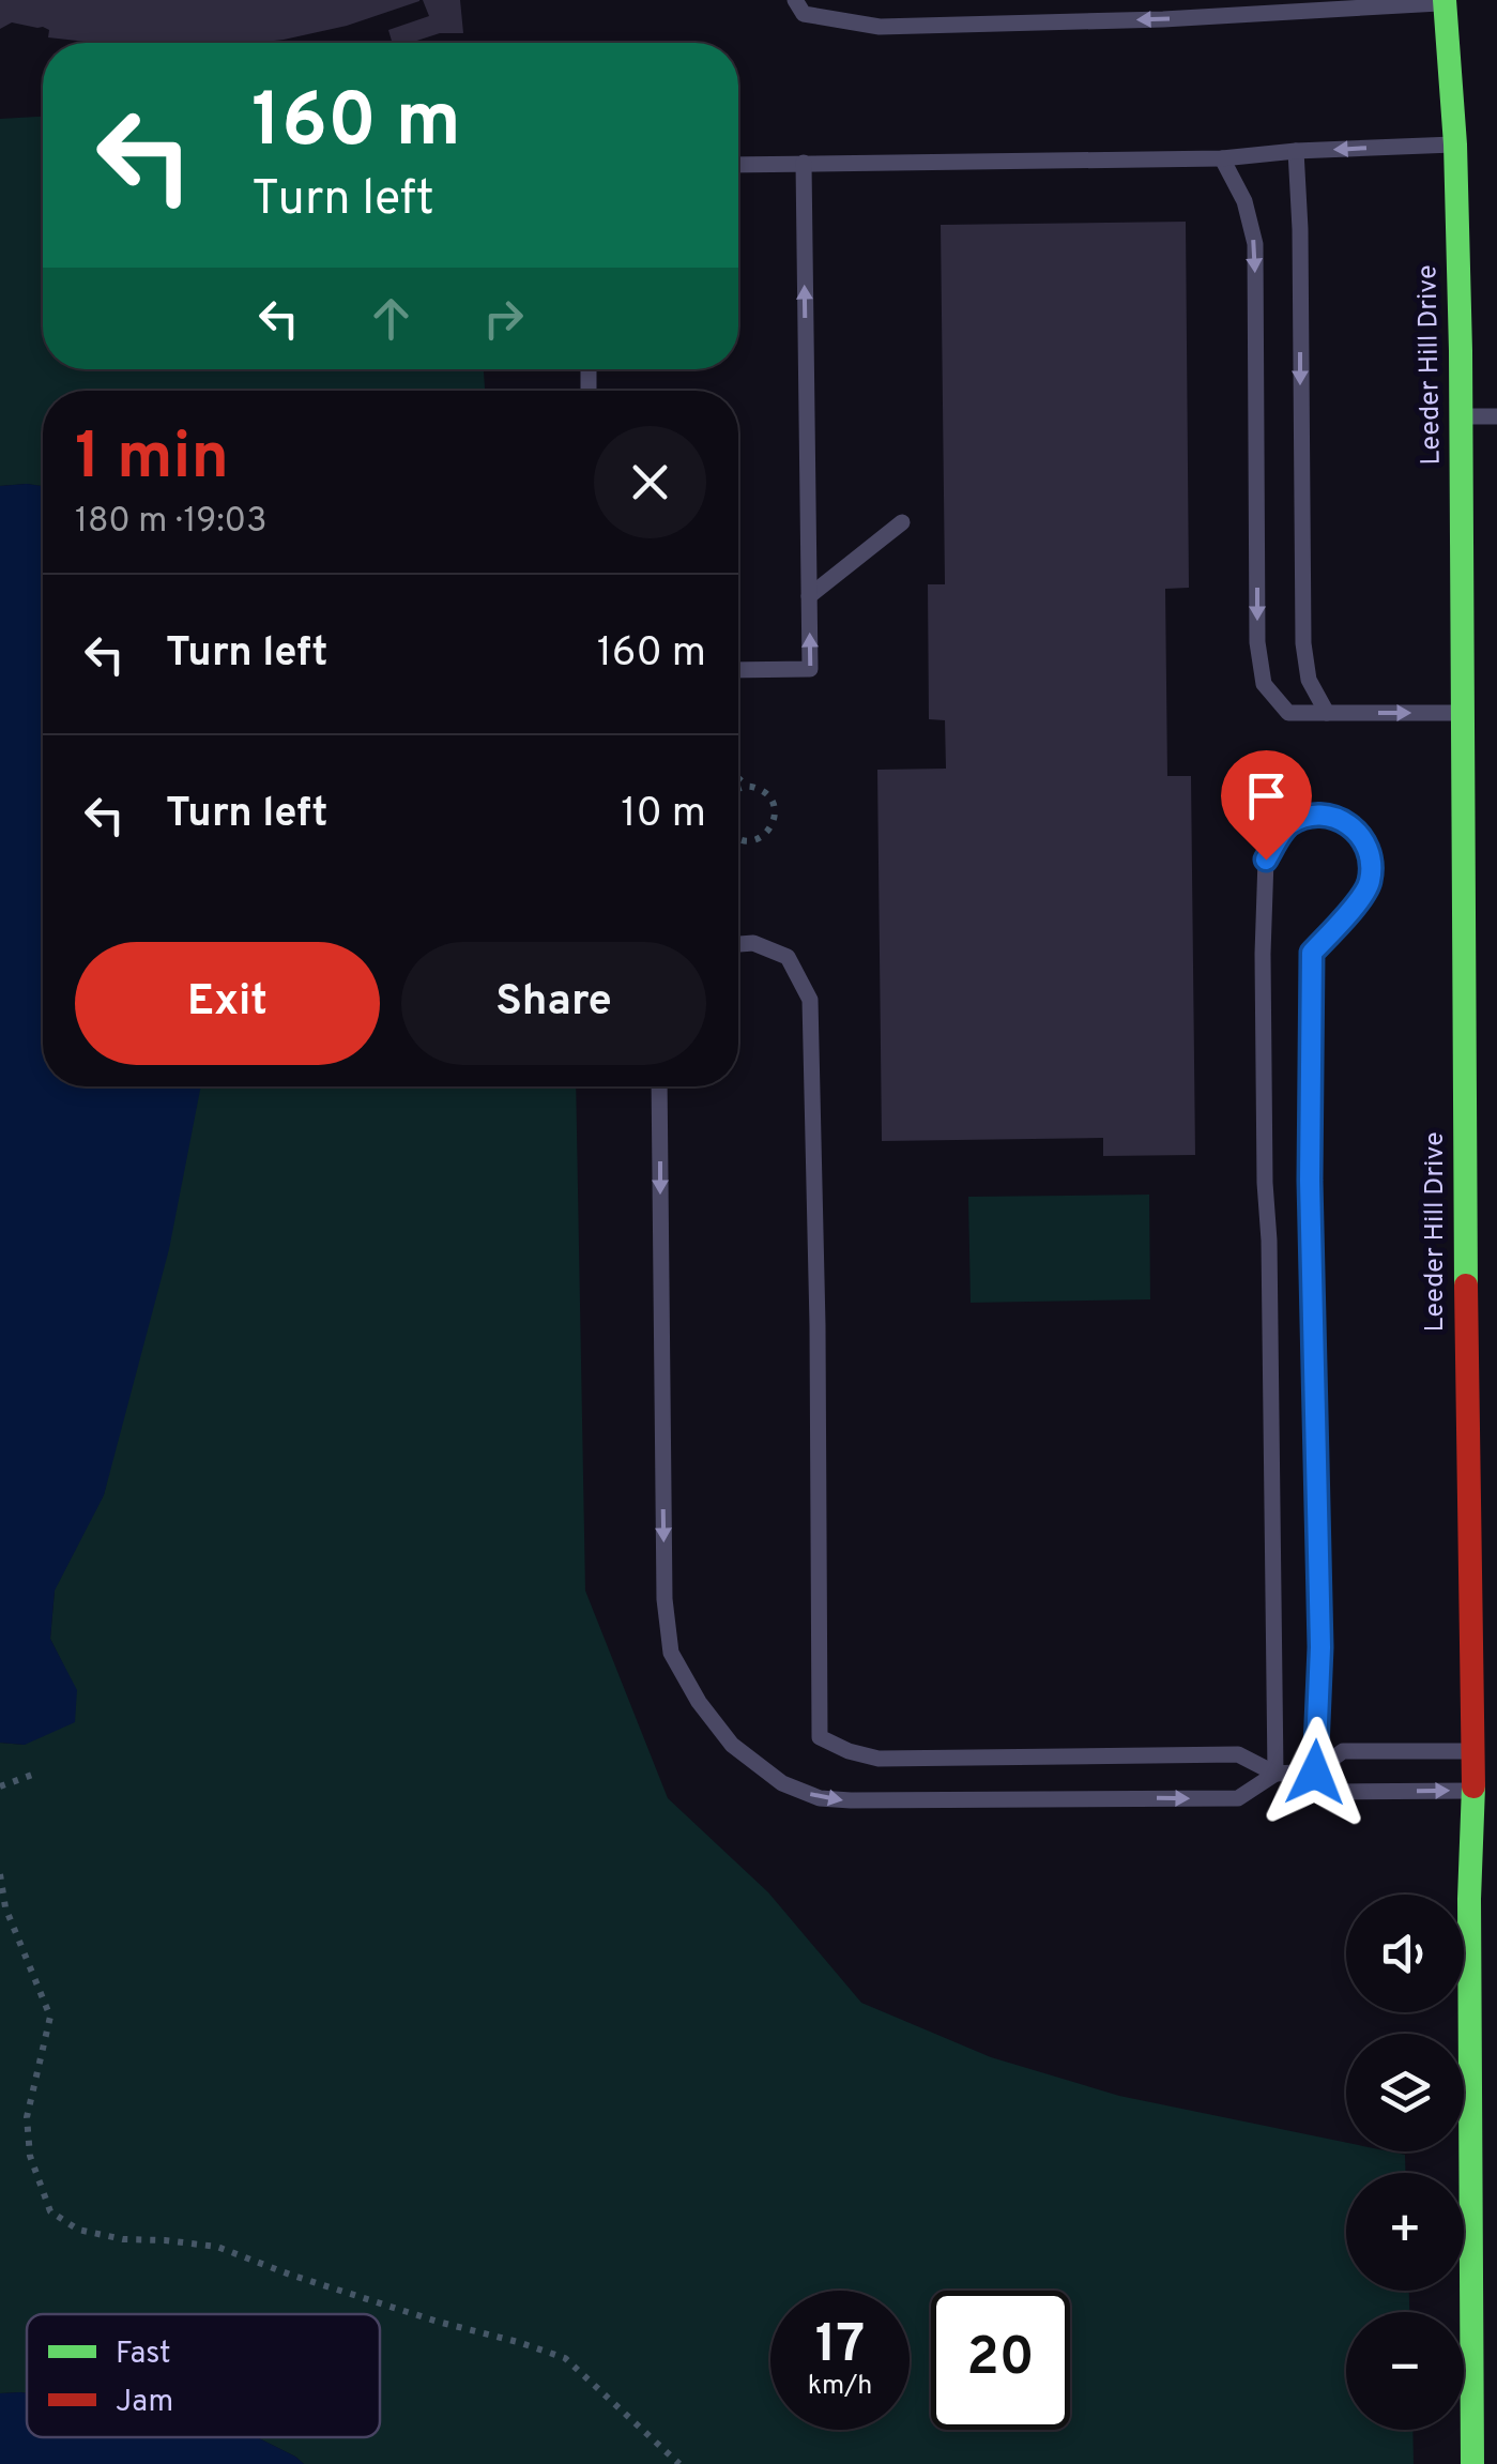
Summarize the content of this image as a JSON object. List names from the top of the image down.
{
  "streets": {
    "street": ["Leeder Hill Drive"]
  },
  "legend": ["Fast", "Jam"],
  "page": {
    "turn": ["160 m", "Turn left"],
    "heading": ["1 min", "180 m · 19:03"],
    "list": [
      {
        "name": "Turn left",
        "value": "160 m"
      },
      {
        "name": "Turn left",
        "value": "10 m"
      }
    ],
    "buttons": ["Exit", "Share"],
    "map_buttons": ["+", "−"],
    "speed": "17 km/h",
    "limit": "20"
  }
}
